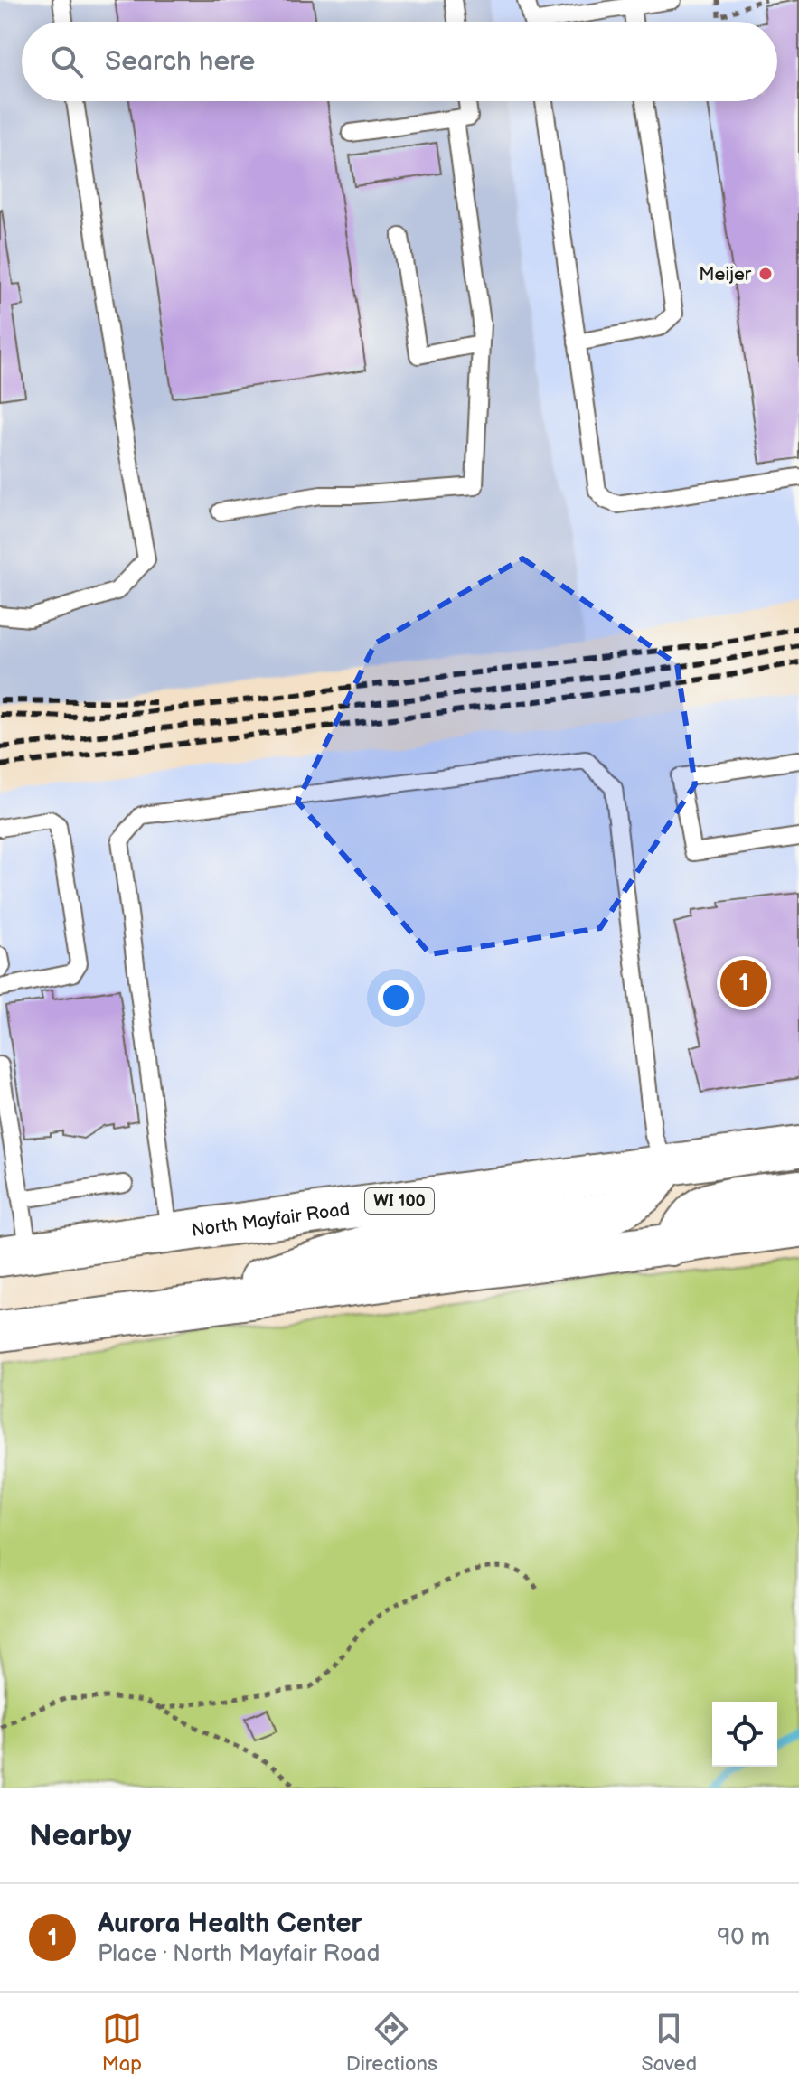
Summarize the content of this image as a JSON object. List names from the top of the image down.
{
  "streets": {
    "main road": ["WI 100", "North Mayfair Road"]
  },
  "places": ["Meijer"],
  "page": {
    "search": "Search here",
    "pins": "1",
    "heading": "Nearby",
    "list": [
      {
        "mark": "1",
        "name": "Aurora Health Center",
        "note": "Place · North Mayfair Road",
        "value": "90 m"
      }
    ],
    "nav": ["Map", "Directions", "Saved"]
  }
}
